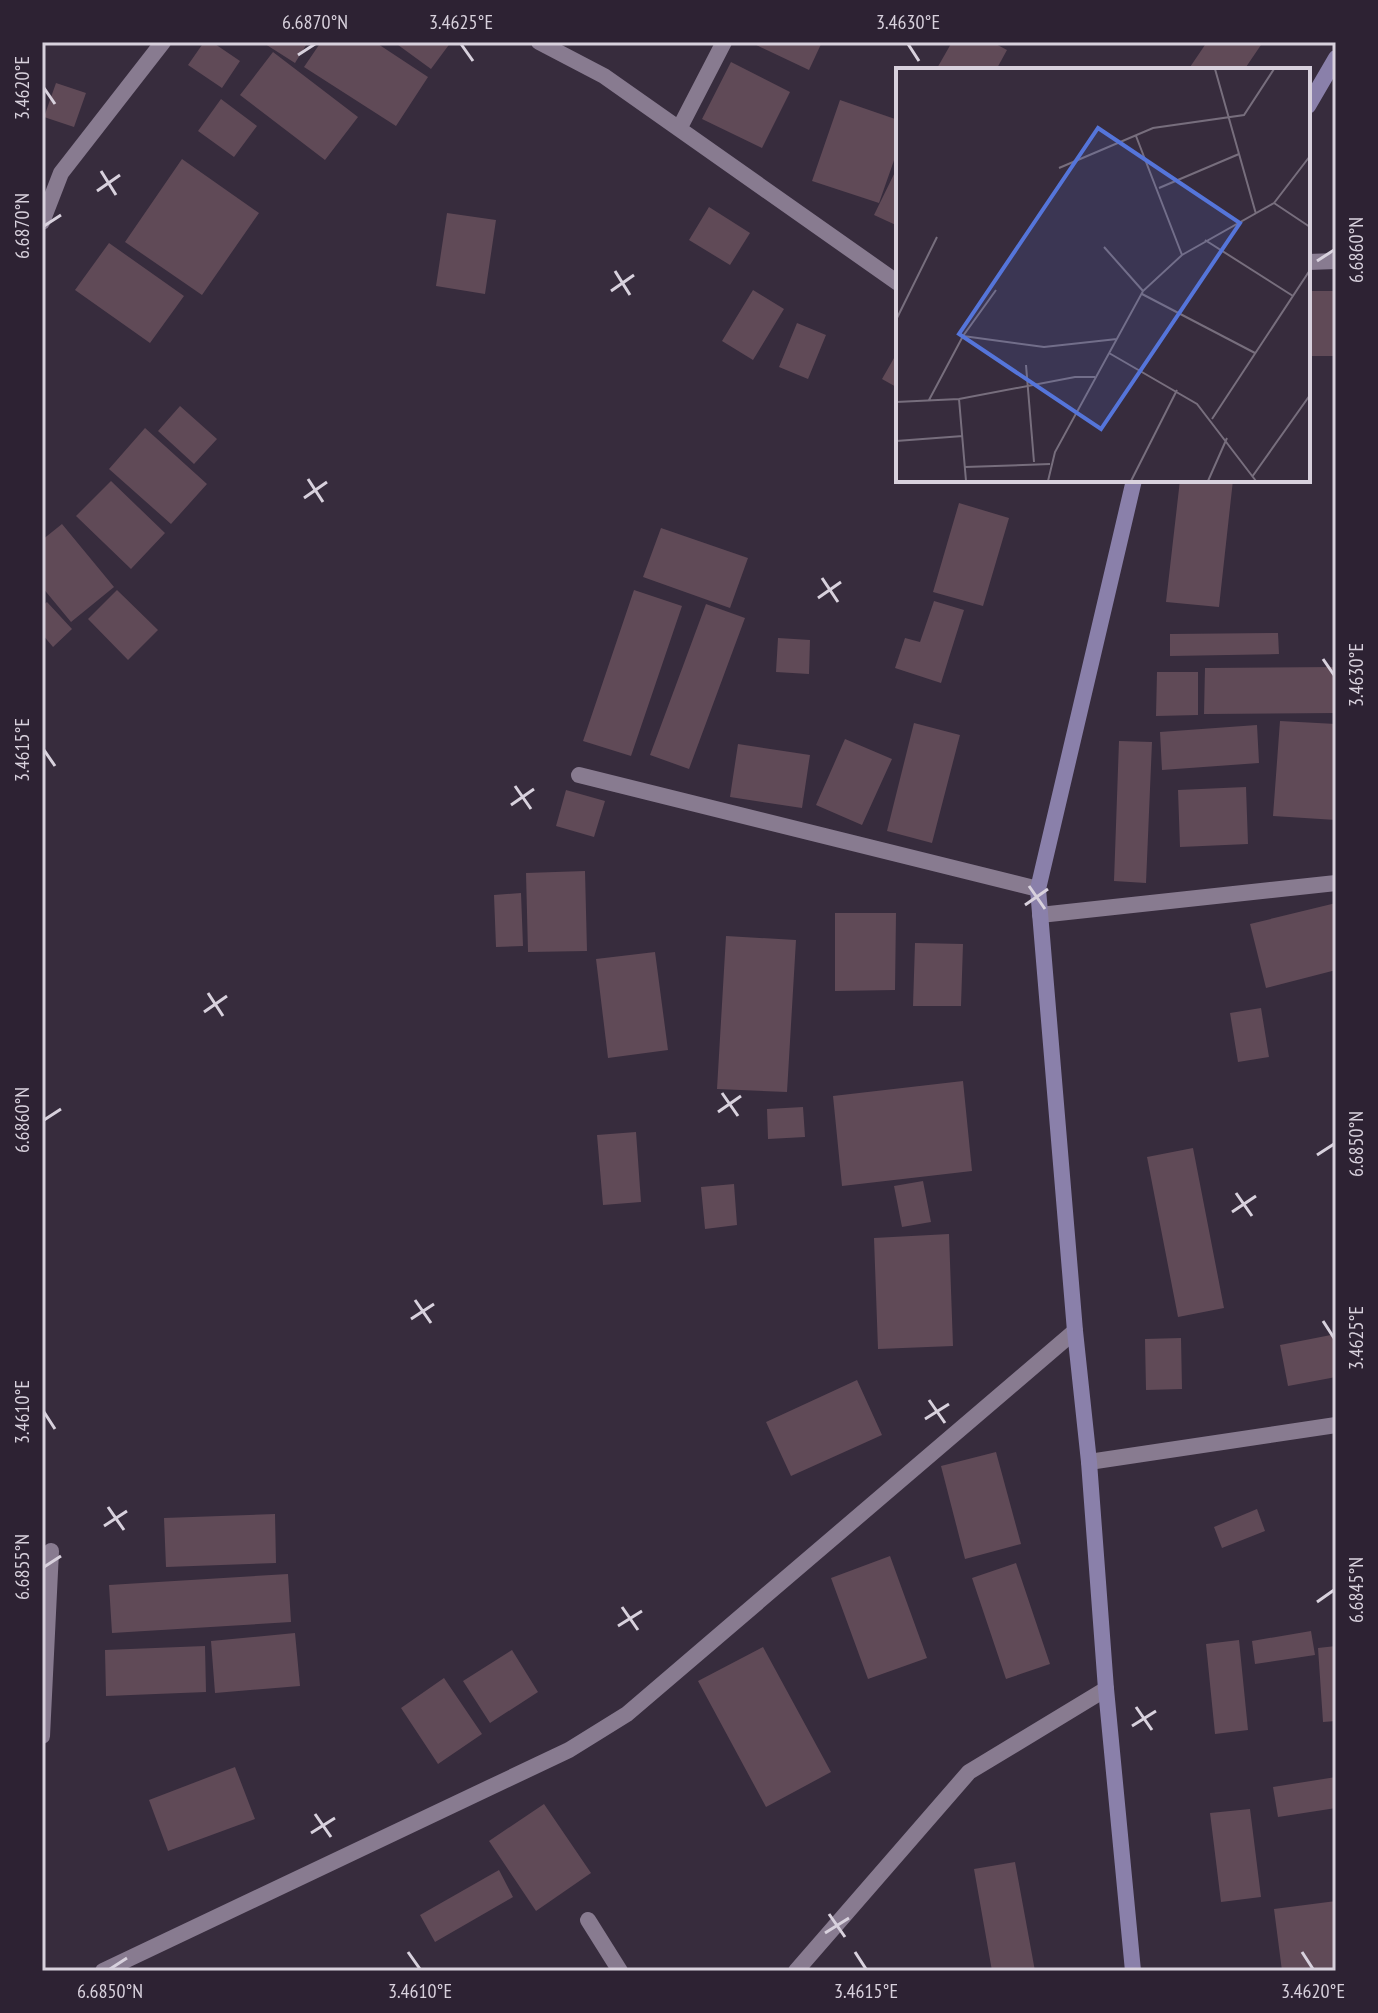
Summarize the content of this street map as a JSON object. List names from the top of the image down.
{
  "coordinates": [
    "6.6870°N",
    "3.4625°E",
    "3.4630°E",
    "3.4620°E",
    "6.6860°N",
    "3.4615°E",
    "6.6850°N",
    "3.4610°E",
    "6.6855°N",
    "6.6845°N"
  ]
}
